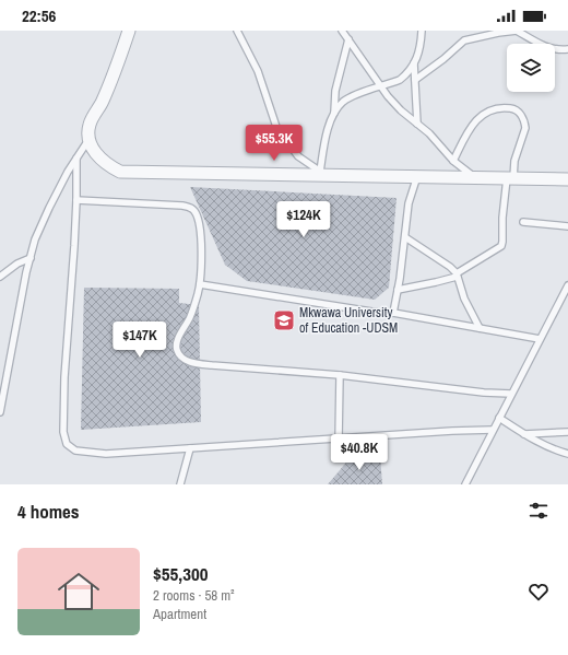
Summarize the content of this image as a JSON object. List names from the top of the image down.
{
  "places": {
    "school or university": ["Mkwawa University of Education -UDSM"]
  },
  "page": {
    "status": "22:56",
    "price": [
      "$55.3K",
      "$124K",
      "$147K",
      "$40.8K"
    ],
    "heading": "4 homes",
    "list": [
      {
        "name": "$55,300",
        "note": "2 rooms · 58 m² · Apartment"
      }
    ]
  }
}
